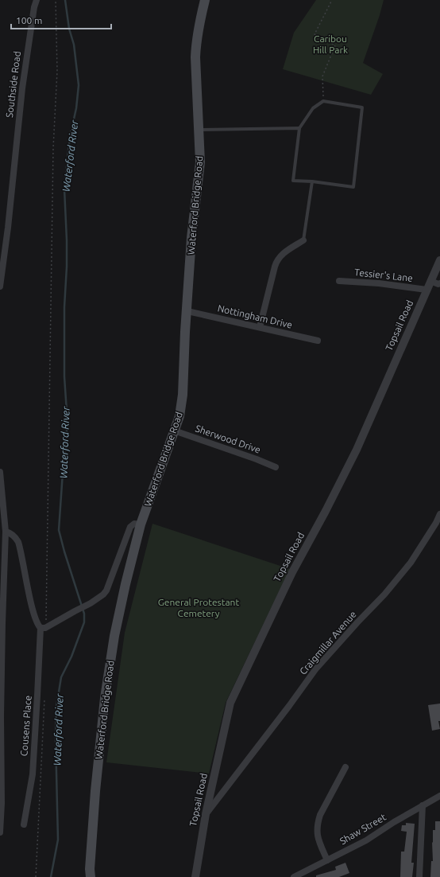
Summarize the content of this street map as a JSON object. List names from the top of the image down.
{
  "streets": {
    "main road": ["Waterford Bridge Road"],
    "street": [
      "Southside Road",
      "Tessier's Lane",
      "Nottingham Drive",
      "Topsail Road",
      "Sherwood Drive",
      "Craigmillar Avenue",
      "Cousens Place",
      "Shaw Street"
    ]
  },
  "crossings": [
    ["Waterford Bridge Road", "Nottingham Drive"],
    ["Waterford Bridge Road", "Sherwood Drive"],
    ["Tessier's Lane", "Topsail Road"],
    ["Topsail Road", "Craigmillar Avenue"]
  ],
  "water": ["Waterford River"],
  "parks": ["Caribou Hill Park", "General Protestant Cemetery"],
  "scale_bar": "100 m"
}
